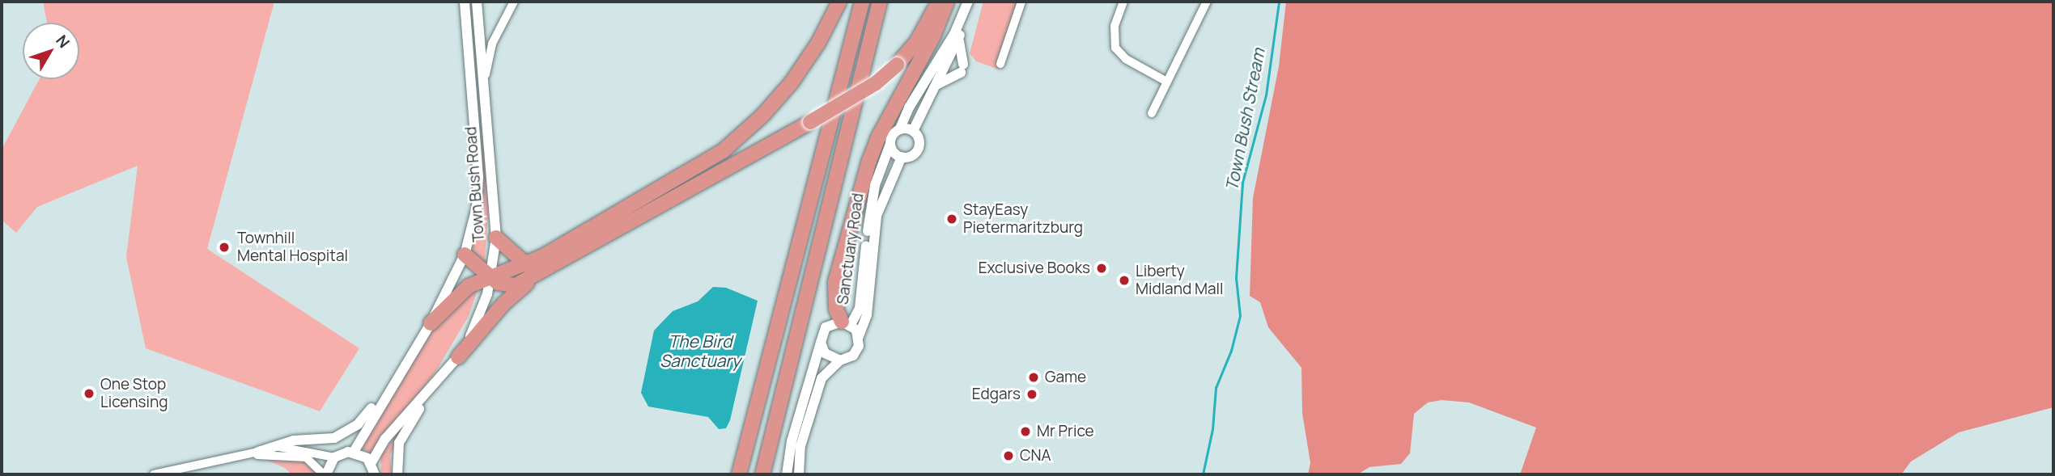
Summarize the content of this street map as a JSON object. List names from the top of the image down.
{
  "streets": {
    "street": ["Town Bush Road", "Sanctuary Road"]
  },
  "water": ["Town Bush Stream", "The Bird Sanctuary"],
  "places": [
    "StayEasy Pietermaritzburg",
    "Townhill Mental Hospital",
    "Exclusive Books",
    "Liberty Midland Mall",
    "Game",
    "One Stop Licensing",
    "Edgars",
    "Mr Price",
    "CNA"
  ],
  "north": "top right"
}
